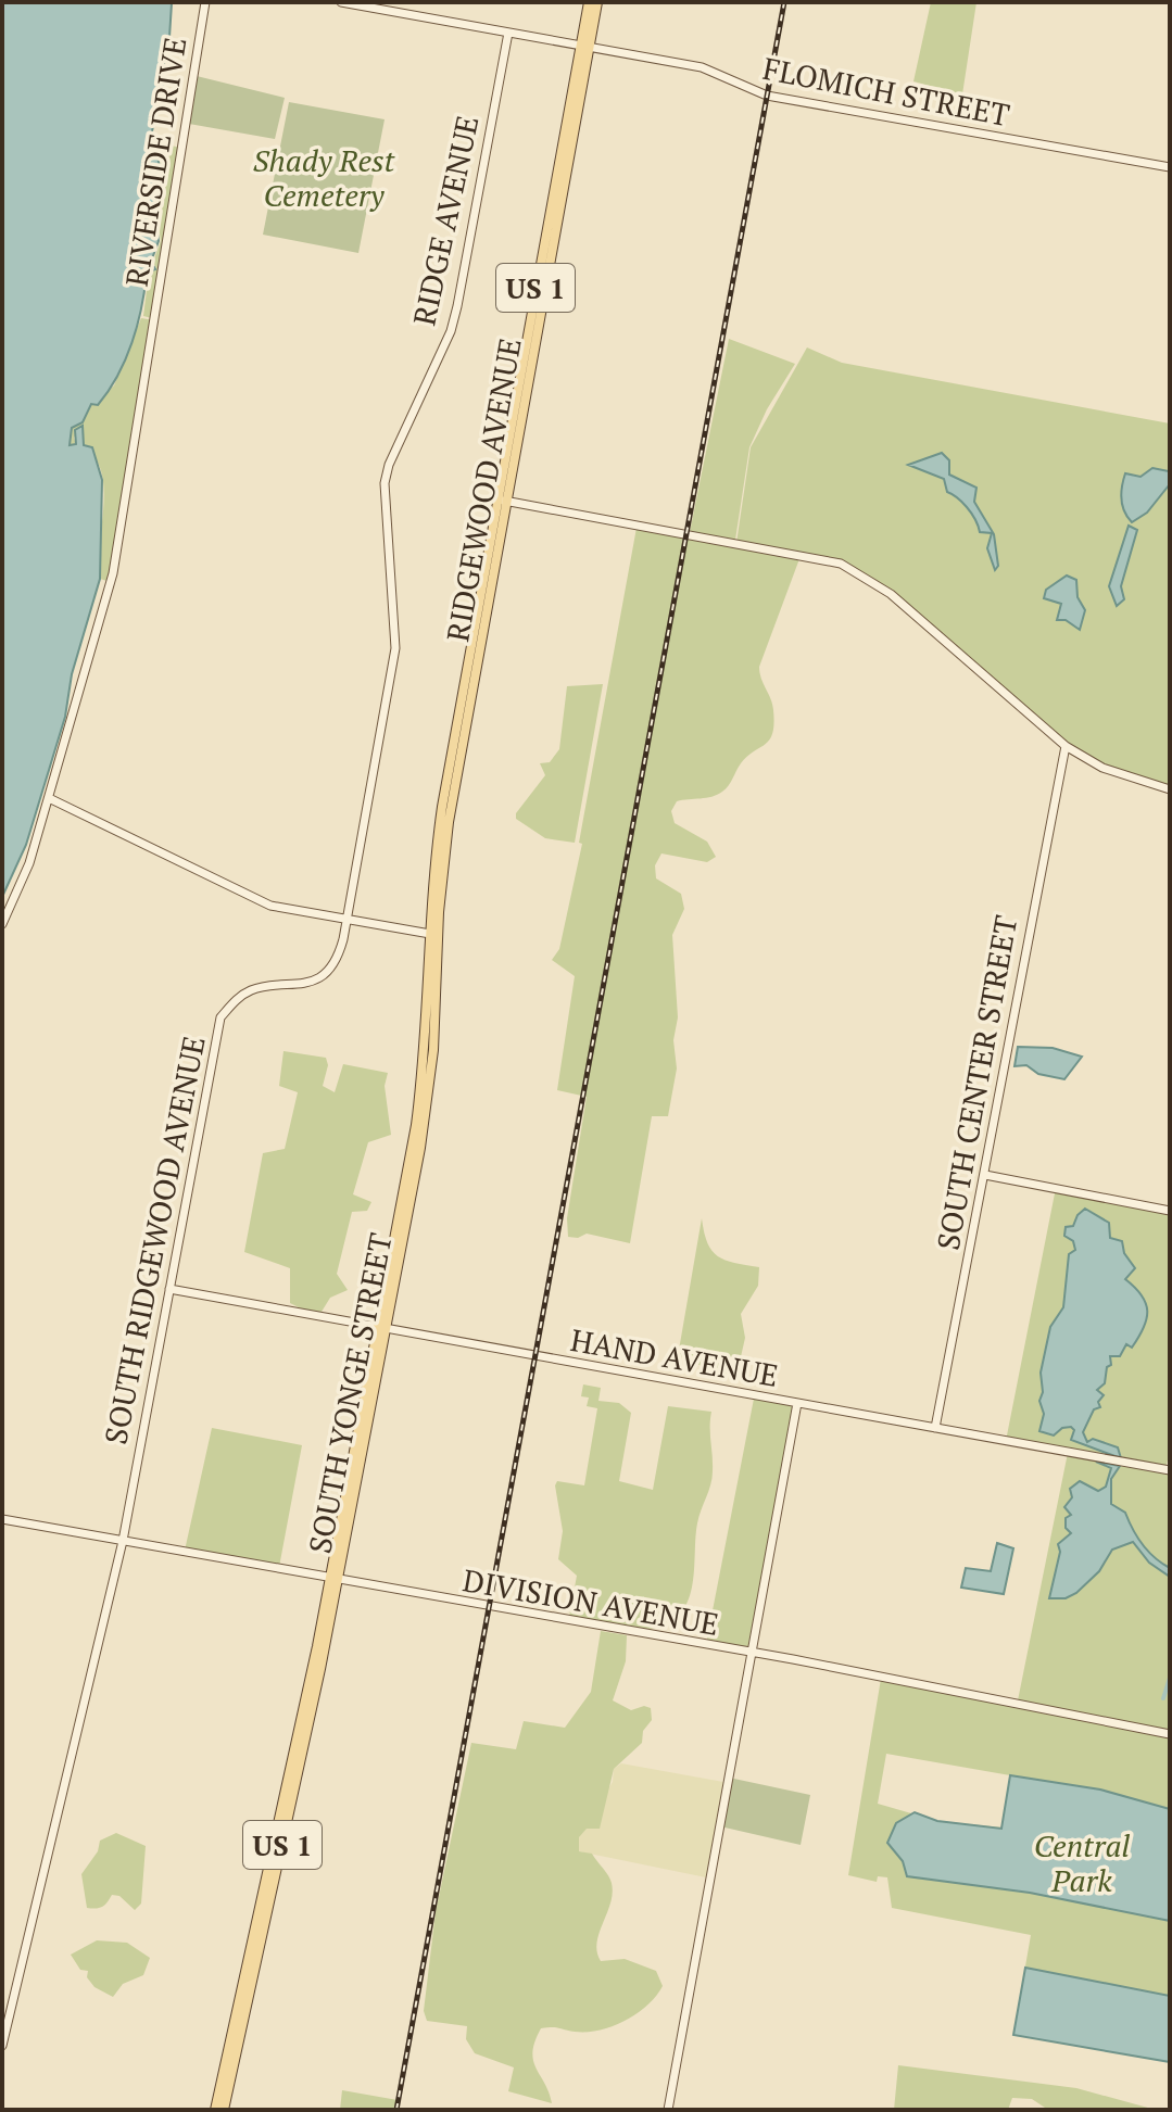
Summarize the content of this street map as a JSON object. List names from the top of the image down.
{
  "streets": {
    "main road": ["US 1", "RIDGEWOOD AVENUE", "SOUTH YONGE STREET"],
    "street": [
      "FLOMICH STREET",
      "RIVERSIDE DRIVE",
      "RIDGE AVENUE",
      "SOUTH CENTER STREET",
      "SOUTH RIDGEWOOD AVENUE",
      "HAND AVENUE",
      "DIVISION AVENUE"
    ]
  },
  "crossings": [
    ["FLOMICH STREET", "RIDGE AVENUE"],
    ["FLOMICH STREET", "RIDGEWOOD AVENUE"],
    ["RIDGE AVENUE", "SOUTH RIDGEWOOD AVENUE"],
    ["US 1", "RIDGEWOOD AVENUE"],
    ["US 1", "SOUTH YONGE STREET"],
    ["RIDGEWOOD AVENUE", "SOUTH YONGE STREET"],
    ["SOUTH CENTER STREET", "HAND AVENUE"],
    ["SOUTH RIDGEWOOD AVENUE", "HAND AVENUE"],
    ["SOUTH RIDGEWOOD AVENUE", "DIVISION AVENUE"],
    ["HAND AVENUE", "SOUTH YONGE STREET"],
    ["SOUTH YONGE STREET", "DIVISION AVENUE"]
  ],
  "parks": ["Shady Rest Cemetery", "Central Park"]
}
